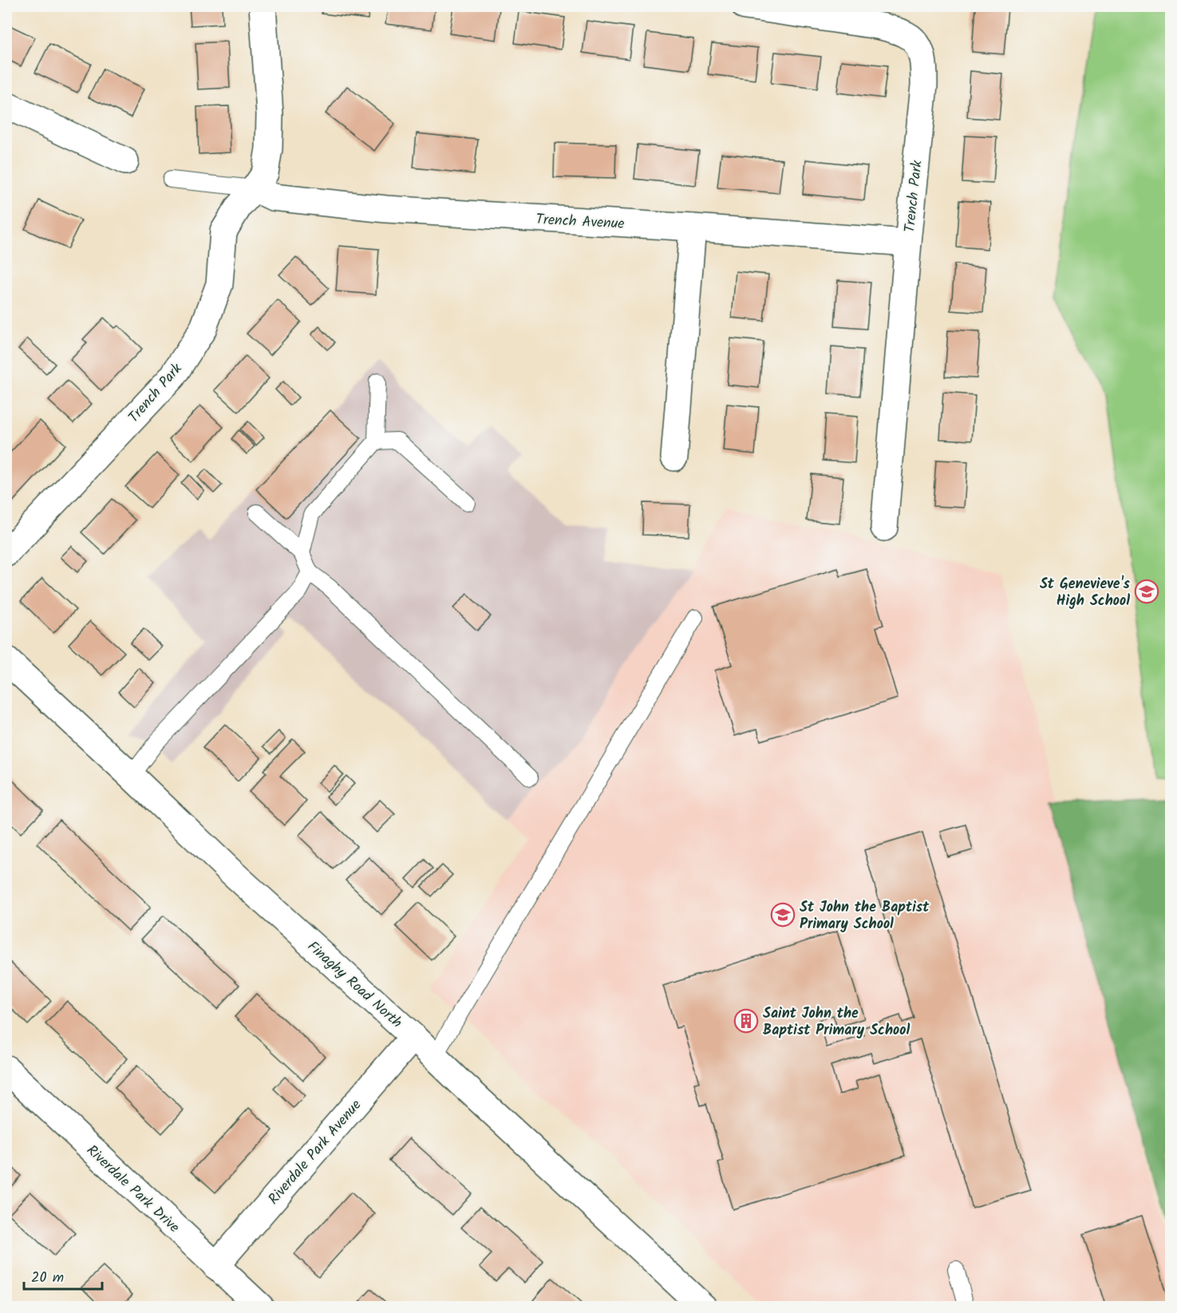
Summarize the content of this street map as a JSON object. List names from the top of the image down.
{
  "streets": {
    "street": [
      "Trench Park",
      "Trench Avenue",
      "Finaghy Road North",
      "Riverdale Park Avenue",
      "Riverdale Park Drive"
    ]
  },
  "crossings": [
    ["Trench Park", "Trench Avenue"],
    ["Finaghy Road North", "Riverdale Park Avenue"],
    ["Riverdale Park Avenue", "Riverdale Park Drive"]
  ],
  "places": {
    "school or university": ["St Genevieve's High School", "St John the Baptist Primary School"],
    "building": ["Saint John the Baptist Primary School"]
  },
  "scale_bar": "20 m"
}
